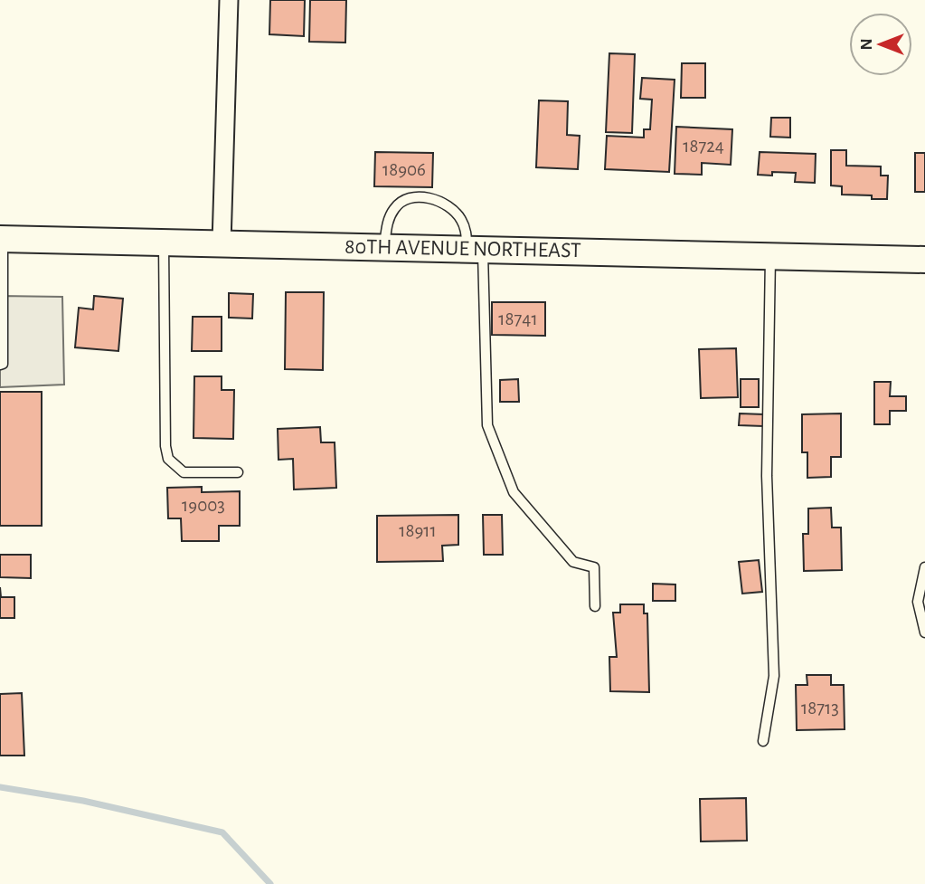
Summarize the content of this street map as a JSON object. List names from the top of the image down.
{
  "streets": {
    "main road": ["80TH AVENUE NORTHEAST"]
  },
  "house_numbers": [
    "18724",
    "18906",
    "18741",
    "19003",
    "18911",
    "18713"
  ],
  "north": "left"
}
